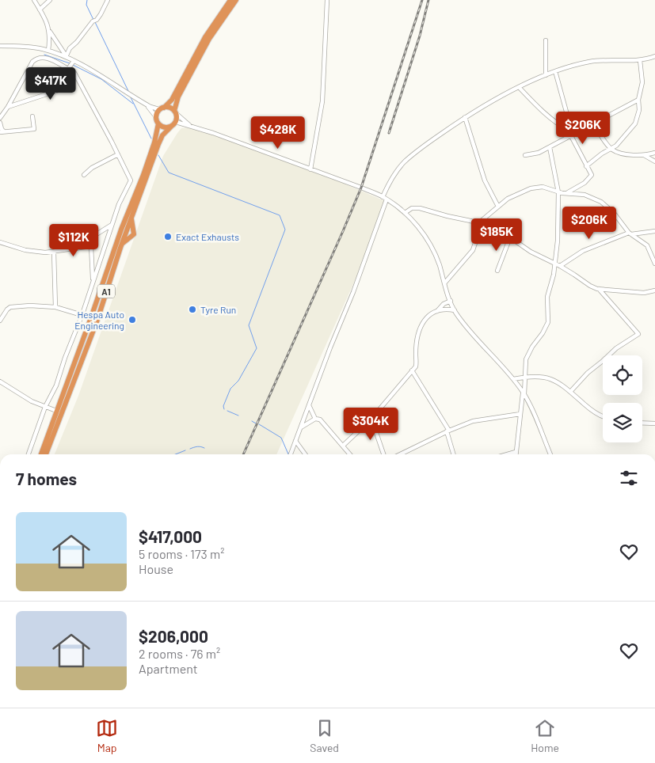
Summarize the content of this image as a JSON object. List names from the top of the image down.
{
  "streets": {
    "highway": ["A1"]
  },
  "places": ["Exact Exhausts", "Tyre Run", "Hespa Auto Engineering"],
  "page": {
    "price": [
      "$417K",
      "$206K",
      "$428K",
      "$206K",
      "$185K",
      "$112K",
      "$304K"
    ],
    "heading": "7 homes",
    "list": [
      {
        "name": "$417,000",
        "note": "5 rooms · 173 m² · House"
      },
      {
        "name": "$206,000",
        "note": "2 rooms · 76 m² · Apartment"
      }
    ],
    "tabs": ["Map", "Saved", "Home"]
  }
}
